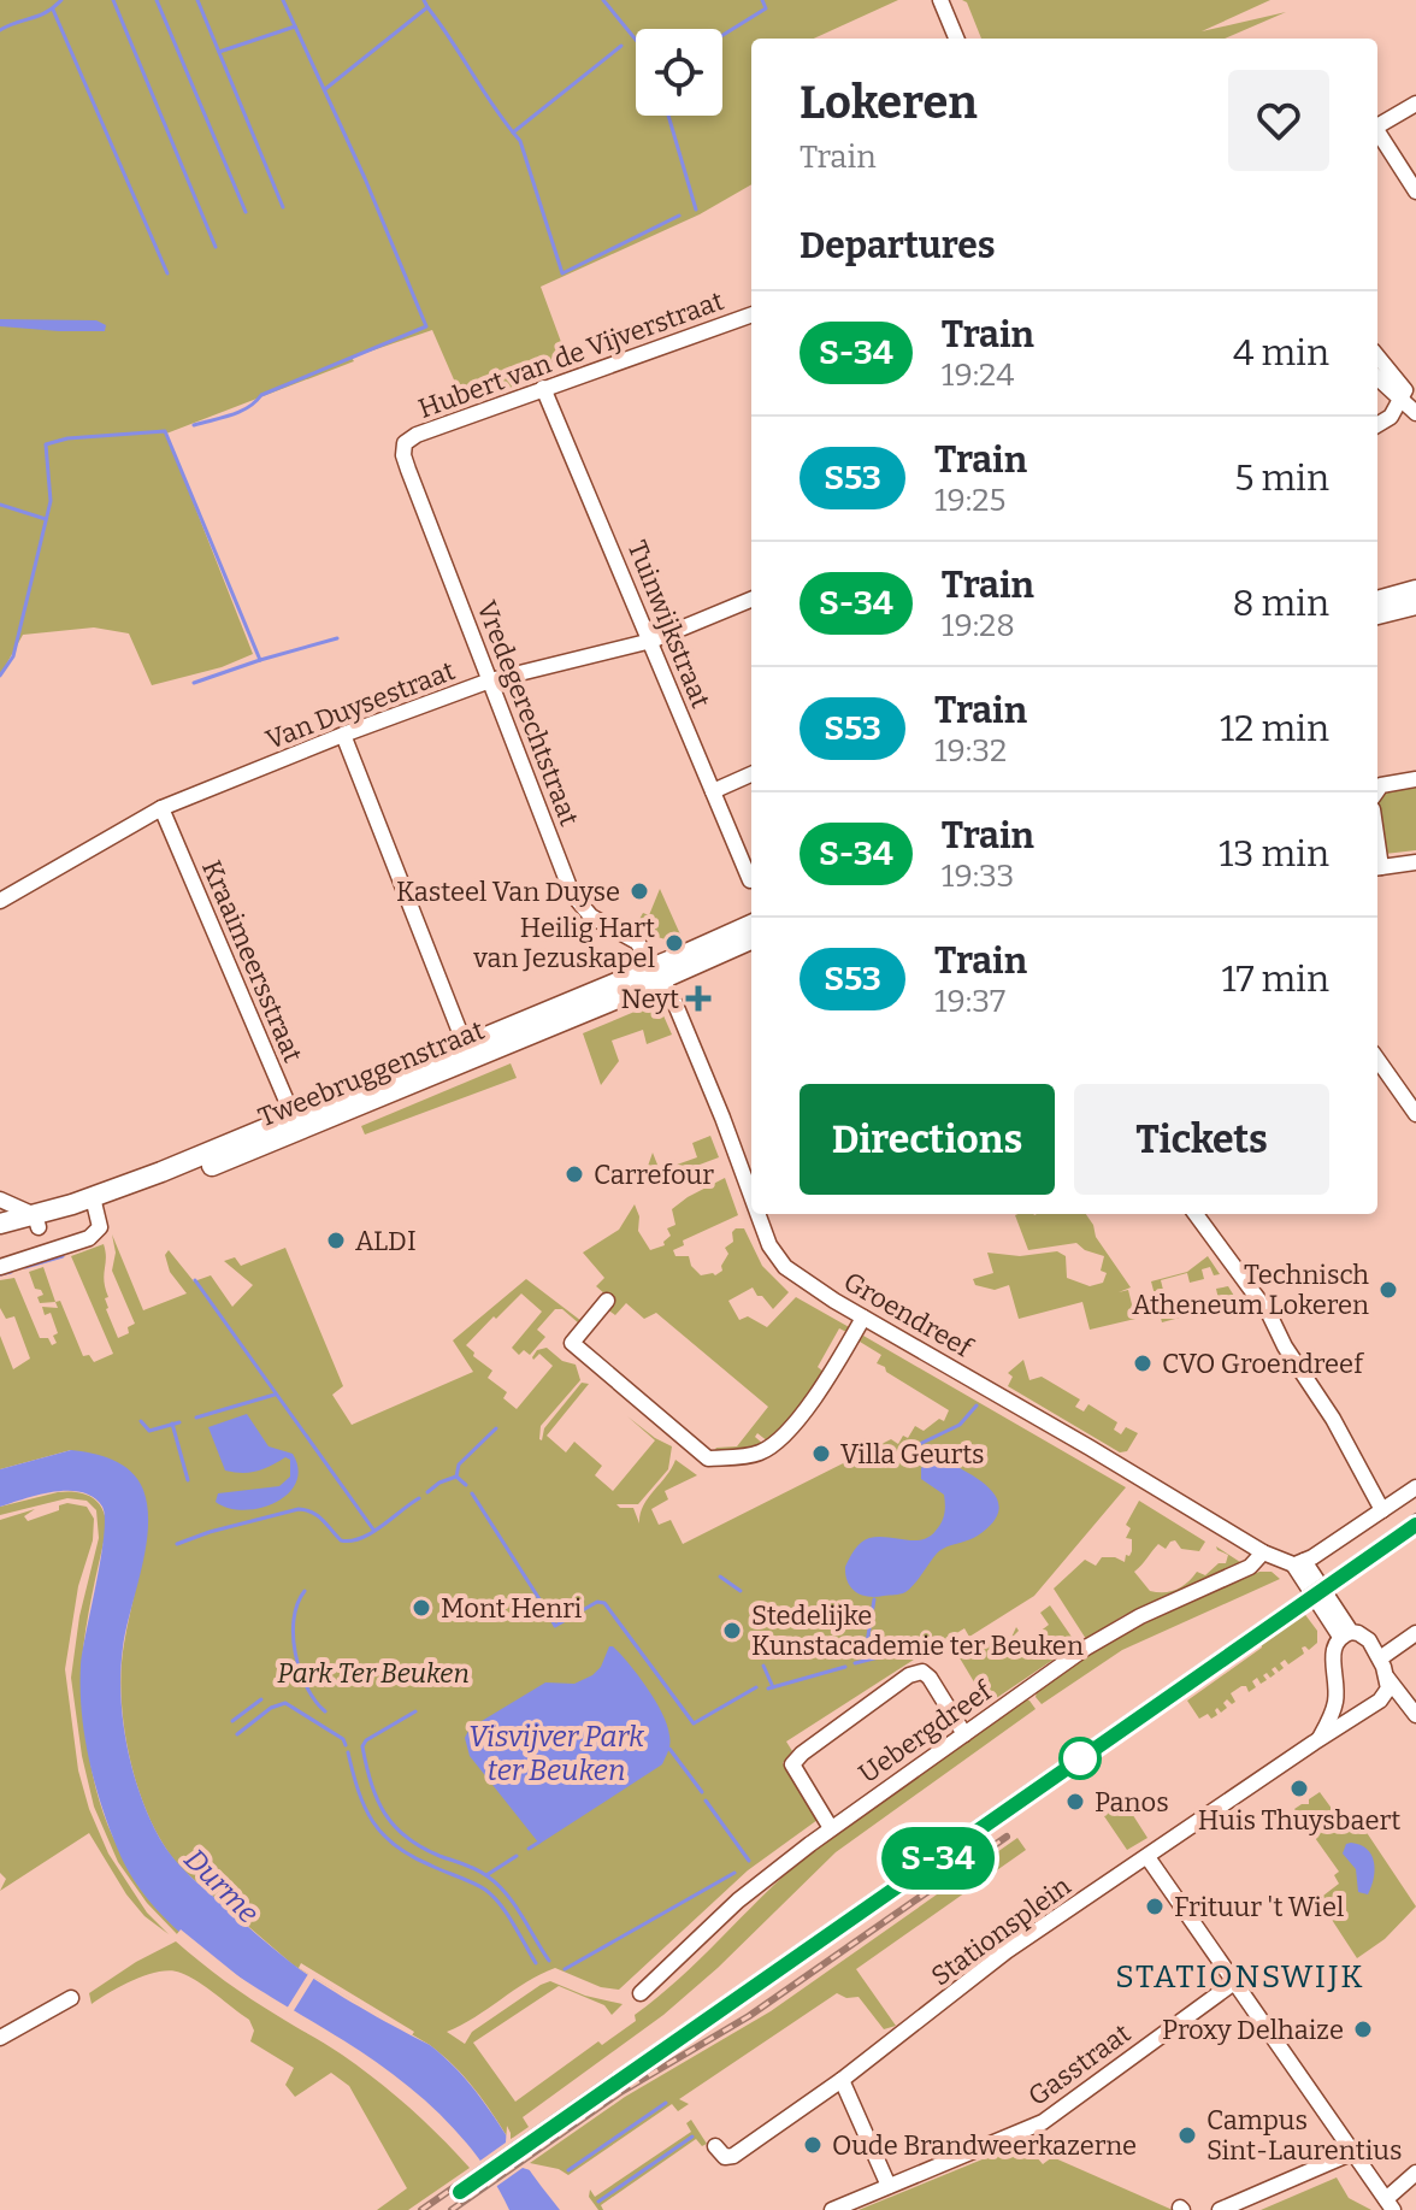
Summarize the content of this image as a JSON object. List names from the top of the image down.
{
  "streets": {
    "main road": ["Tweebruggenstraat"],
    "street": [
      "Hubert van de Vijverstraat",
      "Tuinwijkstraat",
      "Van Duysestraat",
      "Vredegerechtstraat",
      "Kraaimeersstraat",
      "Groendreef",
      "Uebergdreef",
      "Stationsplein",
      "Gasstraat"
    ]
  },
  "crossings": [
    ["Hubert van de Vijverstraat", "Tuinwijkstraat"],
    ["Hubert van de Vijverstraat", "Vredegerechtstraat"],
    ["Tuinwijkstraat", "Van Duysestraat"],
    ["Van Duysestraat", "Vredegerechtstraat"],
    ["Van Duysestraat", "Kraaimeersstraat"],
    ["Vredegerechtstraat", "Tweebruggenstraat"],
    ["Vredegerechtstraat", "Groendreef"],
    ["Kraaimeersstraat", "Tweebruggenstraat"],
    ["Tweebruggenstraat", "Groendreef"],
    ["Groendreef", "Uebergdreef"]
  ],
  "districts": ["STATIONSWIJK"],
  "water": ["Visvijver Park ter Beuken", "Durme"],
  "parks": ["Park Ter Beuken"],
  "places": {
    "other": [
      "Kasteel Van Duyse",
      "Heilig Hart van Jezuskapel",
      "Carrefour",
      "ALDI",
      "Technisch Atheneum Lokeren",
      "CVO Groendreef",
      "Villa Geurts",
      "Mont Henri",
      "Stedelijke Kunstacademie ter Beuken",
      "Huis Thuysbaert",
      "Panos",
      "Frituur 't Wiel",
      "Proxy Delhaize",
      "Campus Sint-Laurentius",
      "Oude Brandweerkazerne"
    ],
    "health": ["Neyt"]
  },
  "page": {
    "on_map": "S-34",
    "heading": [
      ["Lokeren", "Train"],
      "Departures"
    ],
    "list": [
      {
        "mark": "S-34",
        "name": "Train",
        "note": "19:24",
        "value": "4 min"
      },
      {
        "mark": "S53",
        "name": "Train",
        "note": "19:25",
        "value": "5 min"
      },
      {
        "mark": "S-34",
        "name": "Train",
        "note": "19:28",
        "value": "8 min"
      },
      {
        "mark": "S53",
        "name": "Train",
        "note": "19:32",
        "value": "12 min"
      },
      {
        "mark": "S-34",
        "name": "Train",
        "note": "19:33",
        "value": "13 min"
      },
      {
        "mark": "S53",
        "name": "Train",
        "note": "19:37",
        "value": "17 min"
      }
    ],
    "buttons": ["Directions", "Tickets"]
  }
}
